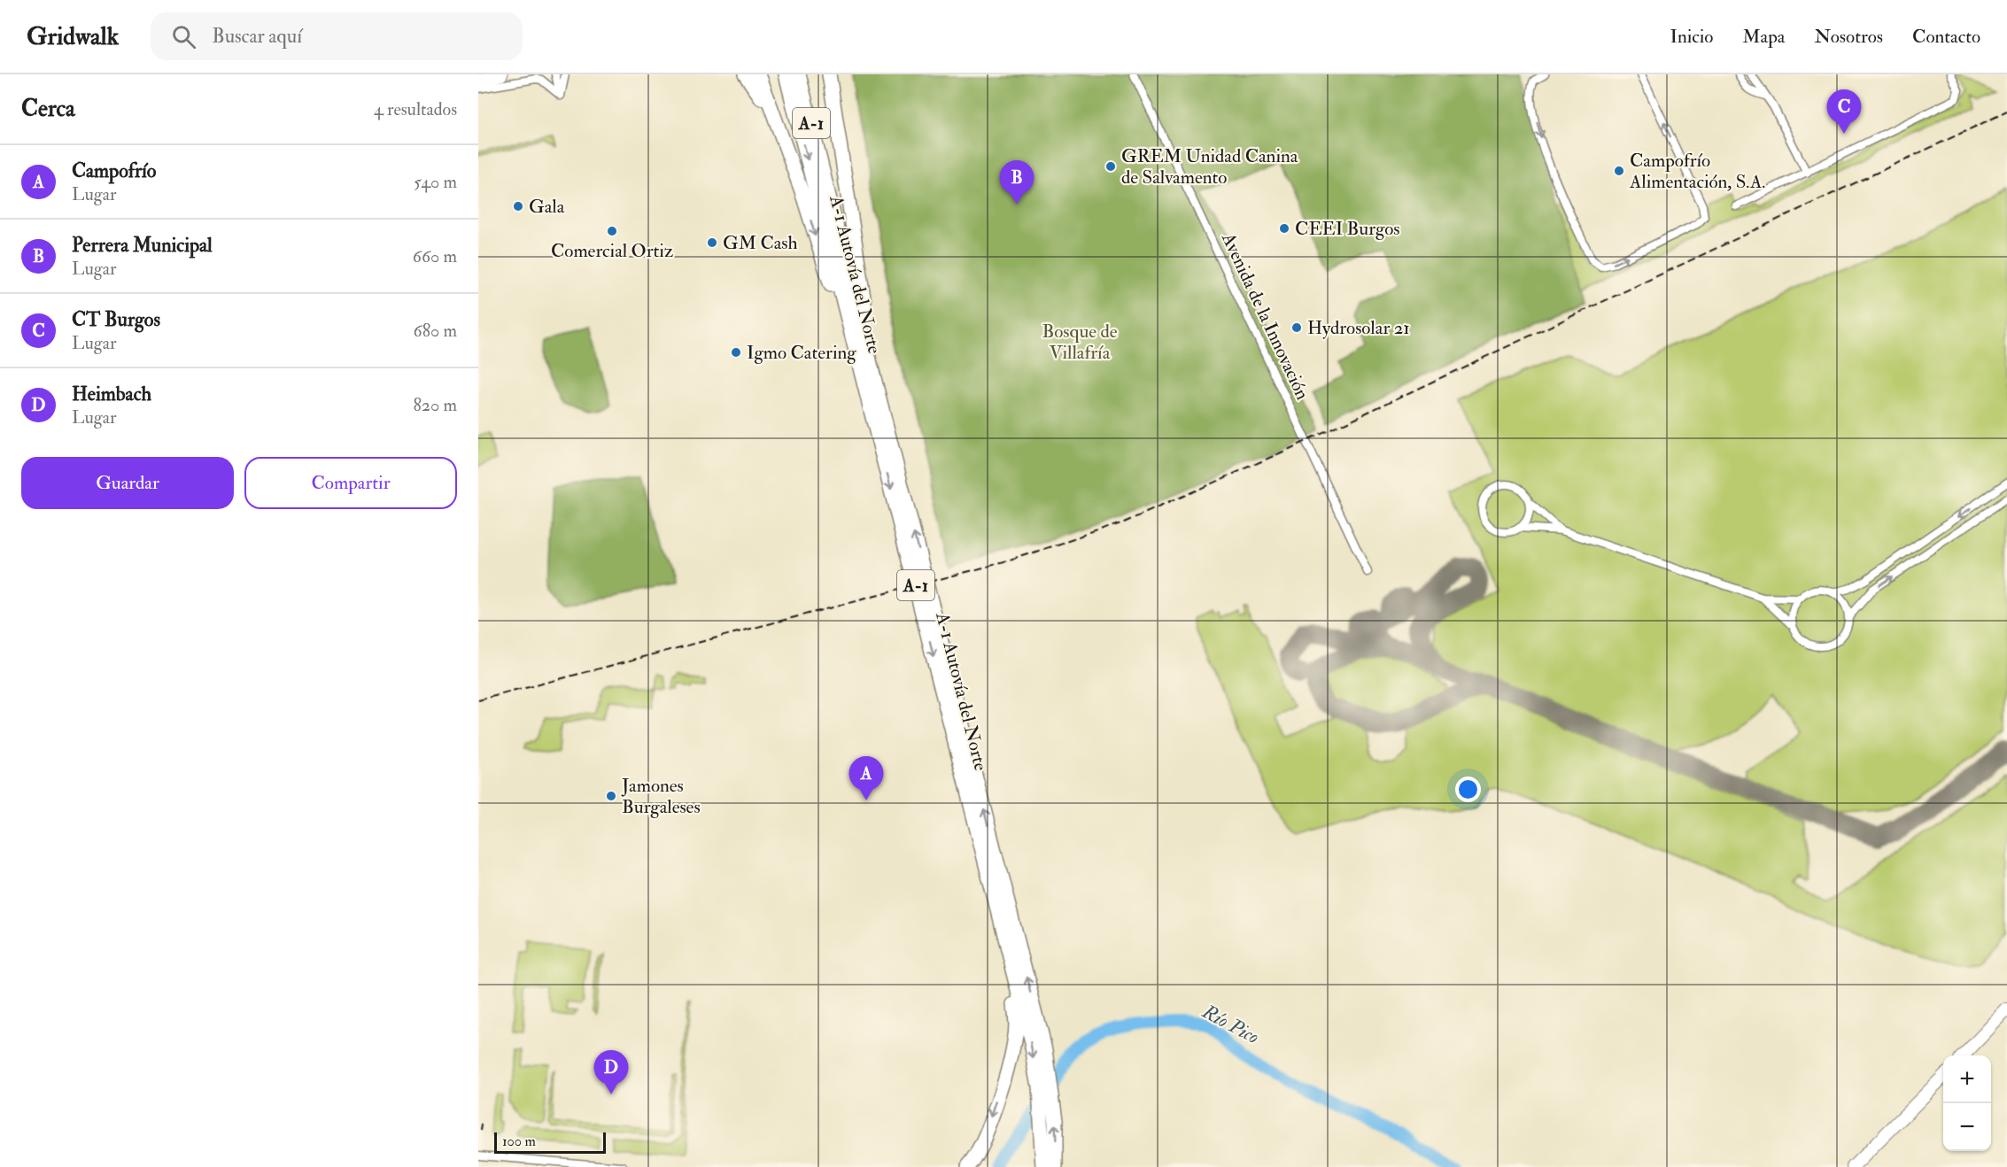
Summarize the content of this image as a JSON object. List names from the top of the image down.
{
  "streets": {
    "highway": ["A-1", "A-1 Autovía del Norte"],
    "street": ["Avenida de la Innovación"]
  },
  "crossings": [
    ["A-1", "A-1 Autovía del Norte"]
  ],
  "water": ["Río Pico"],
  "parks": ["Bosque de Villafría"],
  "places": [
    "GREM Unidad Canina de Salvamento",
    "Campofrío Alimentación, S.A.",
    "Gala",
    "CEEI Burgos",
    "Comercial Ortiz",
    "GM Cash",
    "Hydrosolar 21",
    "Igmo Catering",
    "Jamones Burgaleses"
  ],
  "scale_bar": "100 m",
  "page": {
    "header": "Gridwalk",
    "search": "Buscar aquí",
    "nav": [
      "Inicio",
      "Mapa",
      "Nosotros",
      "Contacto"
    ],
    "heading": ["Cerca", "4 resultados"],
    "pins": [
      "C",
      "B",
      "A",
      "D"
    ],
    "list": [
      {
        "mark": "A",
        "name": "Campofrío",
        "note": "Lugar",
        "value": "540 m"
      },
      {
        "mark": "B",
        "name": "Perrera Municipal",
        "note": "Lugar",
        "value": "660 m"
      },
      {
        "mark": "C",
        "name": "CT Burgos",
        "note": "Lugar",
        "value": "680 m"
      },
      {
        "mark": "D",
        "name": "Heimbach",
        "note": "Lugar",
        "value": "820 m"
      }
    ],
    "buttons": ["Guardar", "Compartir"],
    "map_buttons": ["+", "−"],
    "scale": "100 m"
  }
}
